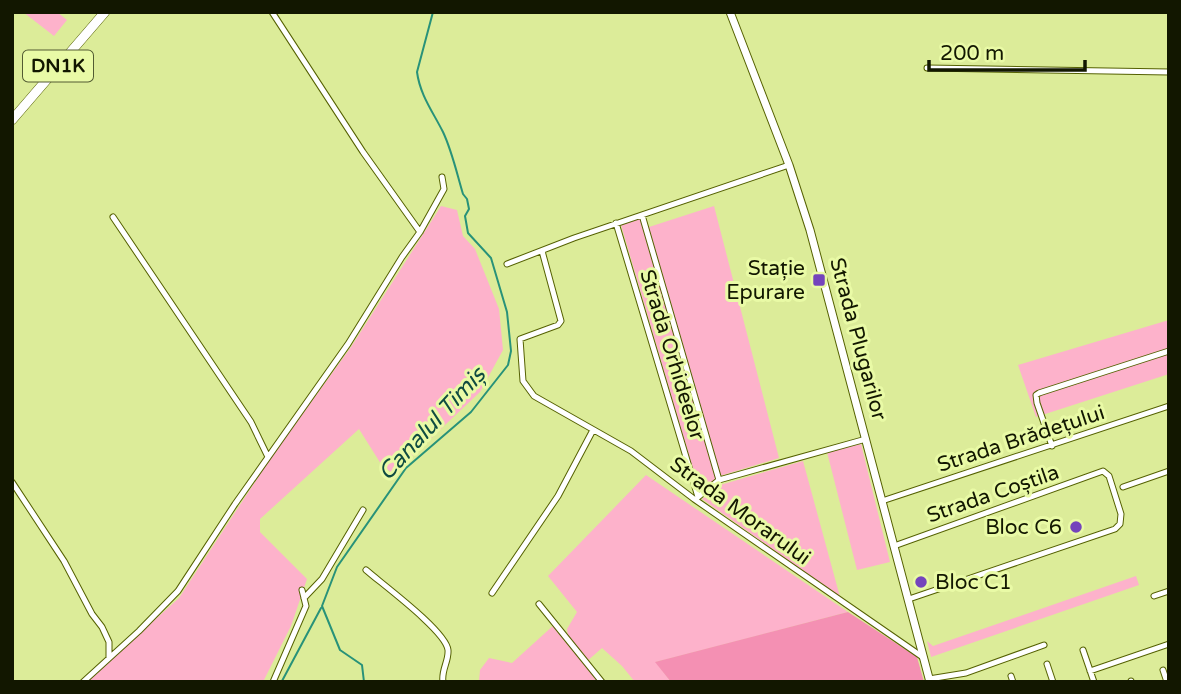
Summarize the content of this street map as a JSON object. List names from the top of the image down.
{
  "streets": {
    "highway": ["DN1K"],
    "street": [
      "Strada Plugarilor",
      "Strada Orhideelor",
      "Strada Brădețului",
      "Strada Coștila",
      "Strada Morarului"
    ]
  },
  "crossings": [
    ["Strada Plugarilor", "Strada Brădețului"],
    ["Strada Plugarilor", "Strada Coștila"],
    ["Strada Plugarilor", "Strada Morarului"],
    ["Strada Orhideelor", "Strada Morarului"]
  ],
  "water": ["Canalul Timiș"],
  "places": {
    "transit": ["Stație Epurare"],
    "other": ["Bloc C6", "Bloc C1"]
  },
  "scale_bar": "200 m"
}
